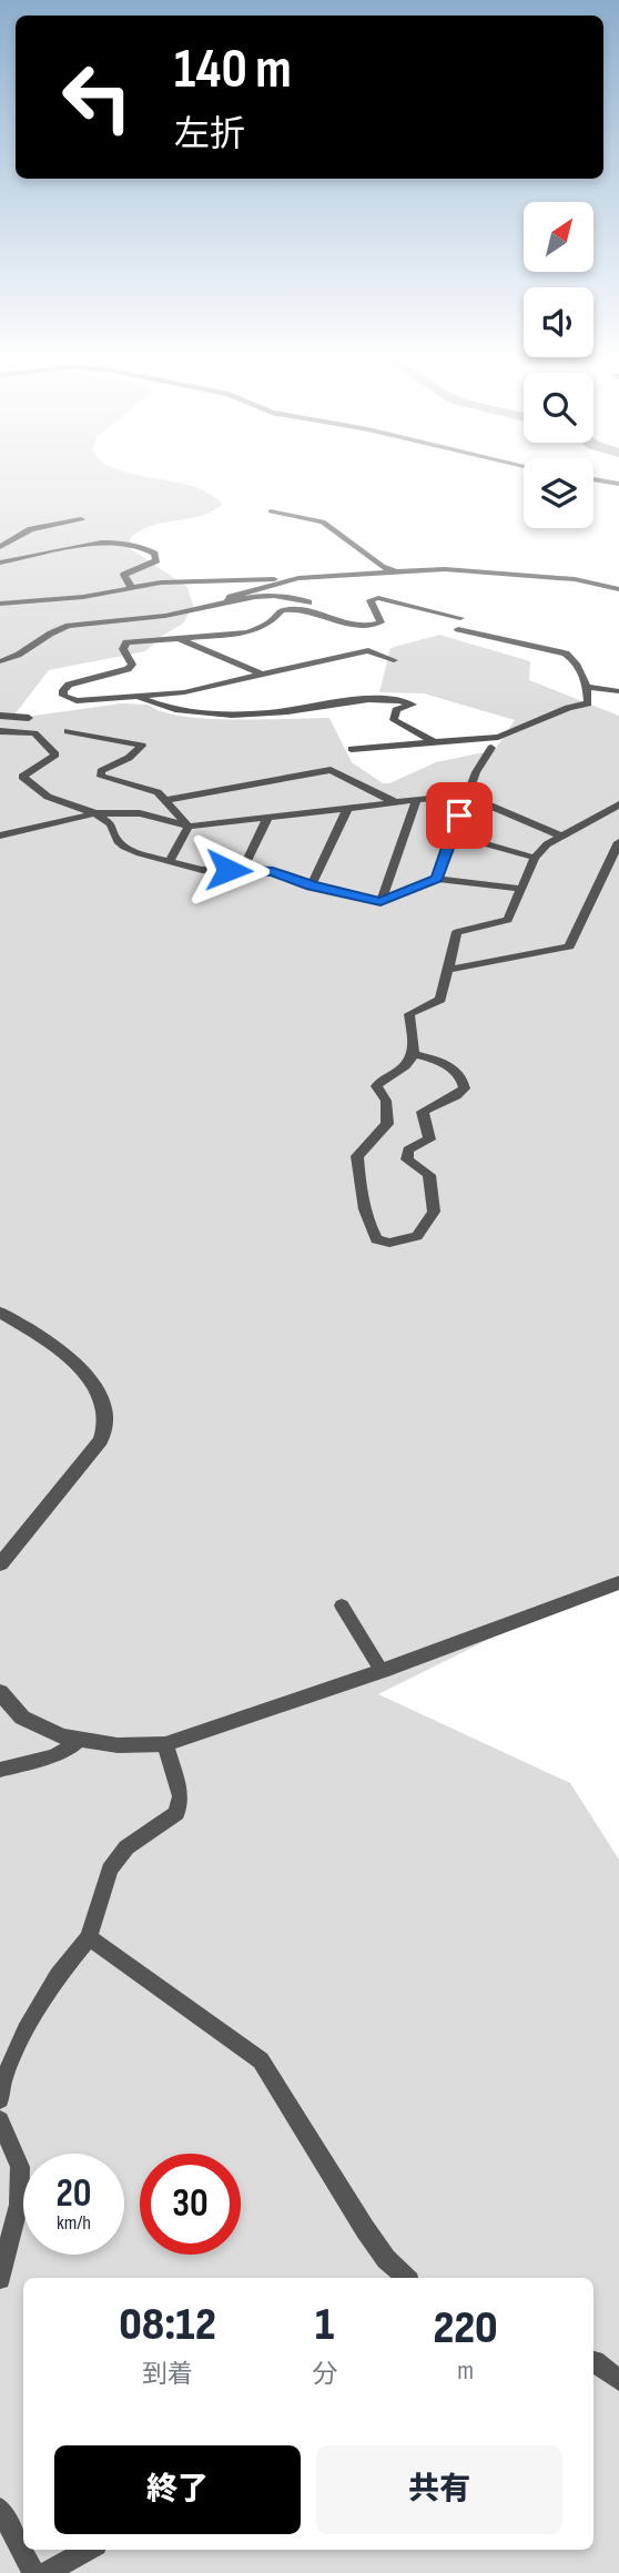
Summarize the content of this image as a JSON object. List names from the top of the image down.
{
  "north": "top right",
  "page": {
    "turn": ["140 m", "左折"],
    "speed": "20 km/h",
    "limit": "30",
    "eta": [
      "08:12",
      "到着",
      "1",
      "分",
      "220",
      "m"
    ],
    "buttons": ["終了", "共有"]
  }
}
